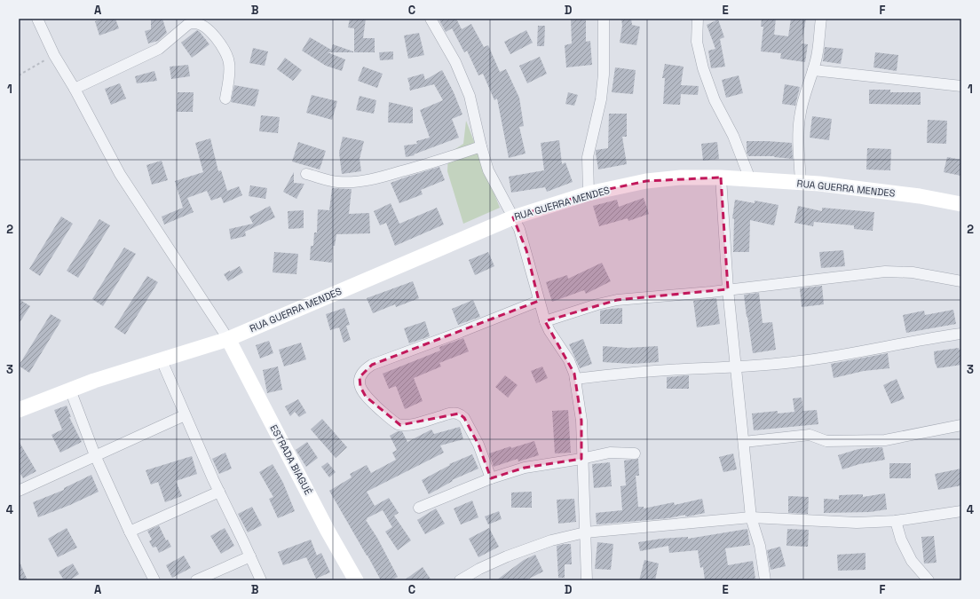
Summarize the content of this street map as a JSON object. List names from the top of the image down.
{
  "streets": {
    "street": ["RUA GUERRA MENDES", "ESTRADA BIAGUÉ"]
  },
  "crossings": [
    ["RUA GUERRA MENDES", "ESTRADA BIAGUÉ"]
  ],
  "grid": {
    "columns": [
      "A",
      "B",
      "C",
      "D",
      "E",
      "F"
    ],
    "rows": [
      "1",
      "2",
      "3",
      "4"
    ]
  }
}
